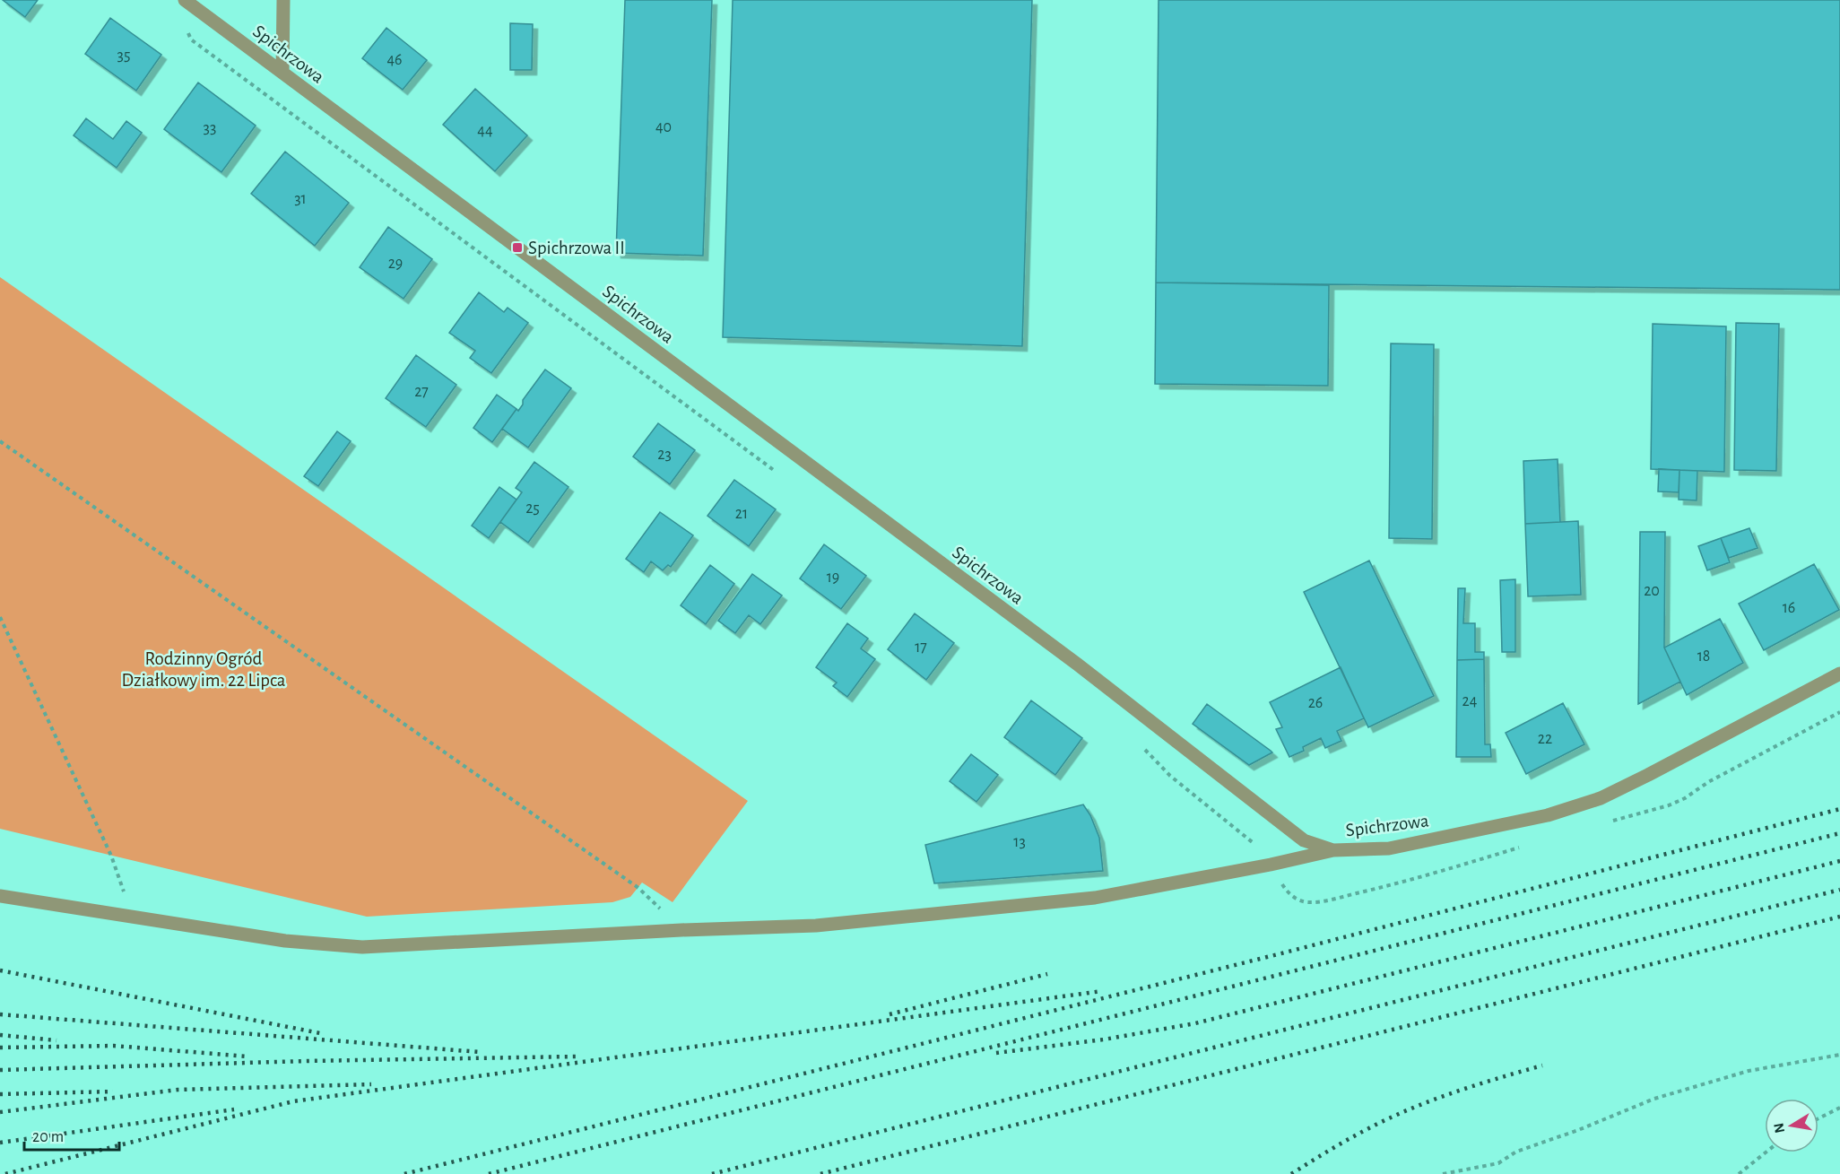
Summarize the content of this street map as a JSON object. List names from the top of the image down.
{
  "streets": {
    "street": ["Spichrzowa"]
  },
  "parks": ["Rodzinny Ogród Działkowy im. 22 Lipca"],
  "places": {
    "transit": ["Spichrzowa II"]
  },
  "house_numbers": [
    "35",
    "46",
    "40",
    "33",
    "44",
    "31",
    "29",
    "27",
    "23",
    "25",
    "21",
    "19",
    "20",
    "16",
    "17",
    "18",
    "24",
    "26",
    "22",
    "13"
  ],
  "scale_bar": "20 m",
  "north": "left"
}
